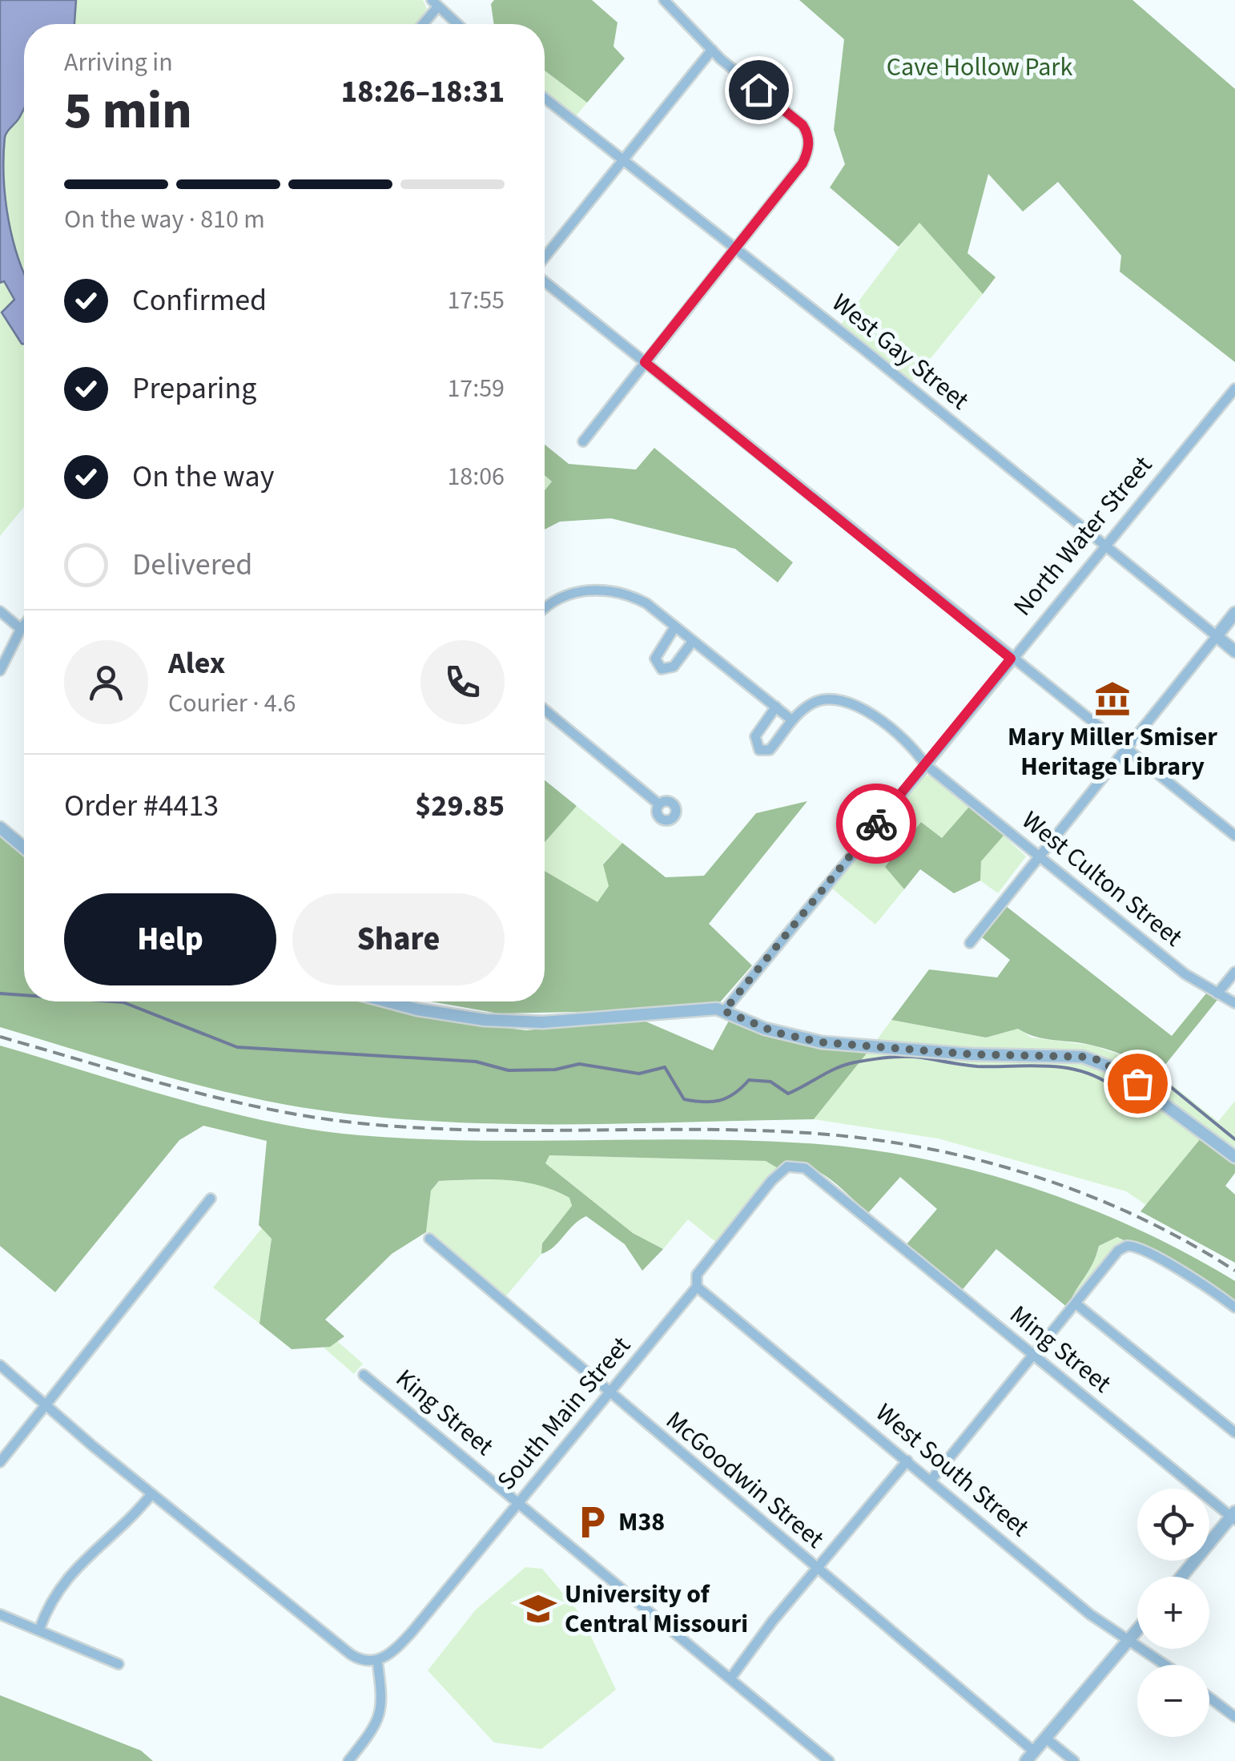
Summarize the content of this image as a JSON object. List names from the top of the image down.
{
  "streets": {
    "street": [
      "West Gay Street",
      "North Water Street",
      "West Culton Street",
      "Ming Street",
      "King Street",
      "South Main Street",
      "West South Street",
      "McGoodwin Street"
    ]
  },
  "crossings": [
    ["West Gay Street", "North Water Street"],
    ["North Water Street", "West Culton Street"],
    ["Ming Street", "South Main Street"],
    ["King Street", "South Main Street"],
    ["South Main Street", "West South Street"],
    ["South Main Street", "McGoodwin Street"]
  ],
  "parks": ["Cave Hollow Park"],
  "places": {
    "museum": ["Mary Miller Smiser Heritage Library"],
    "parking": ["M38"],
    "school or university": ["University of Central Missouri"]
  },
  "page": {
    "heading": ["5 min", "Arriving in", "18:26–18:31"],
    "panel": [
      "Alex",
      "Courier · 4.6",
      "Order #4413",
      "$29.85"
    ],
    "bar": "On the way · 810 m",
    "list": [
      ["Confirmed", "17:55"],
      ["Preparing", "17:59"],
      ["On the way", "18:06"],
      "Delivered"
    ],
    "buttons": ["Help", "Share"],
    "map_buttons": ["+", "−"]
  }
}
